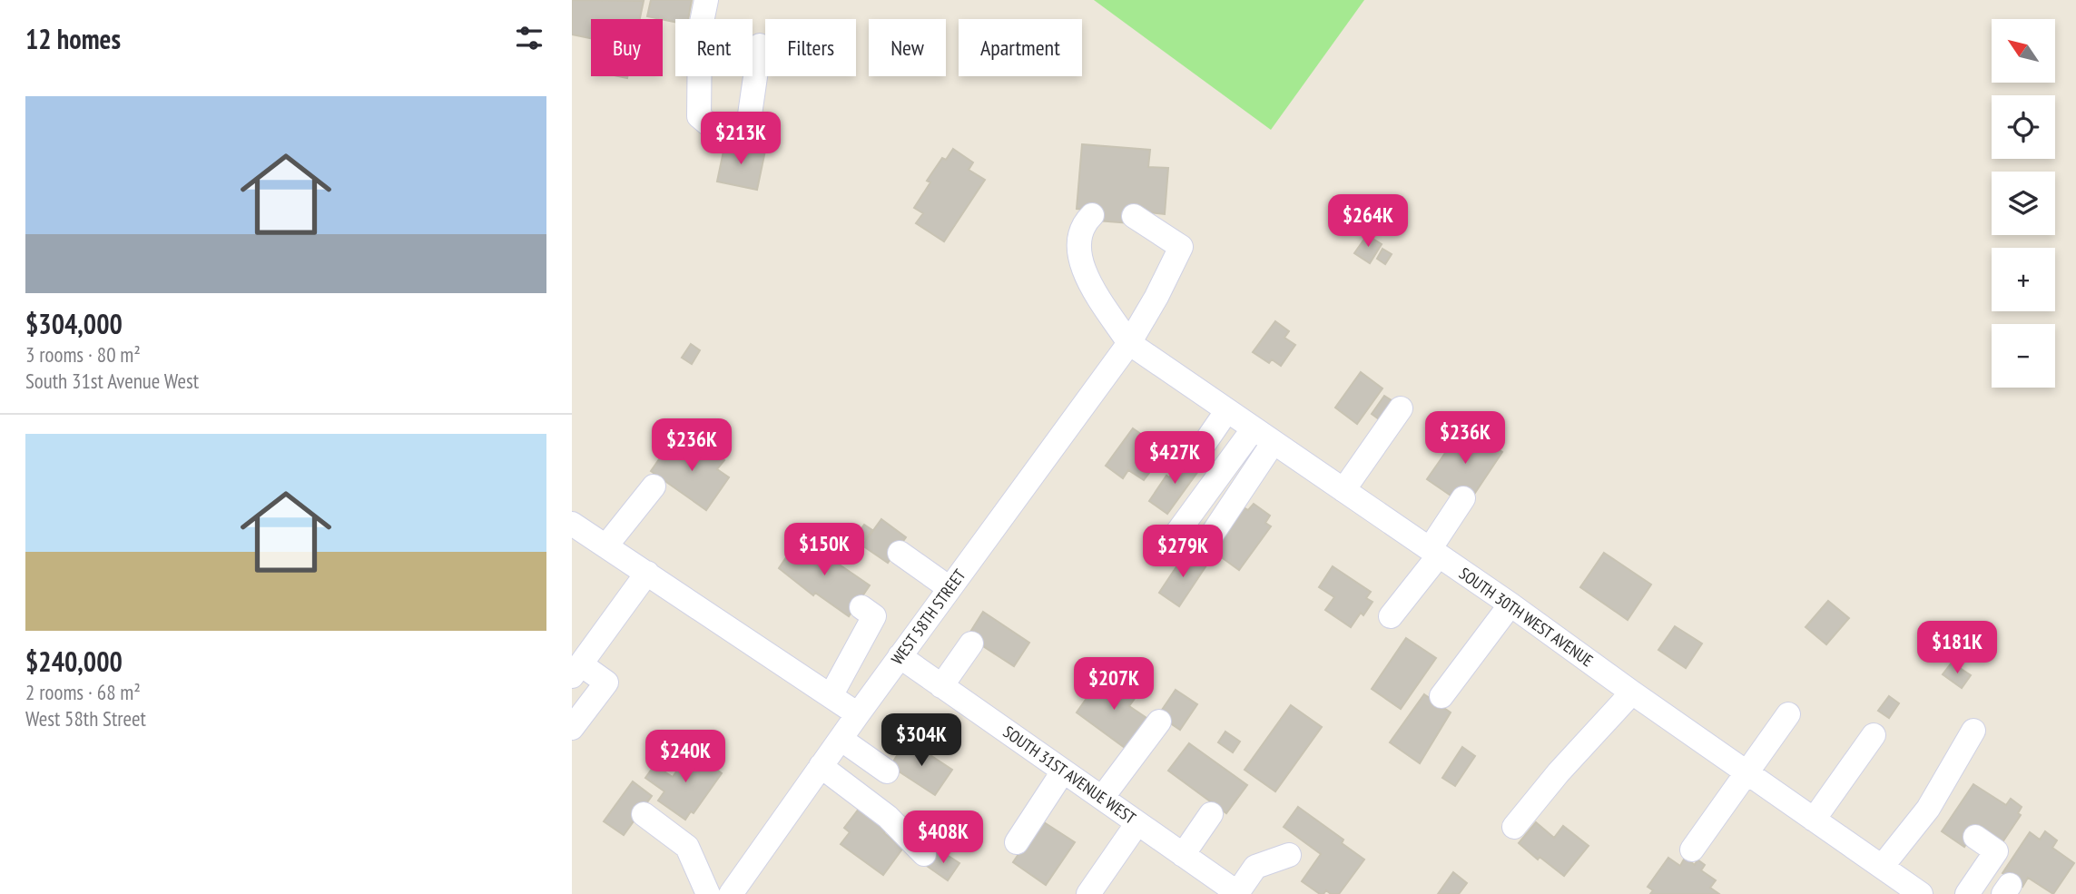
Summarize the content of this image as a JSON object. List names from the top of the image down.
{
  "streets": {
    "street": ["WEST 58TH STREET", "SOUTH 30TH WEST AVENUE", "SOUTH 31ST AVENUE WEST"]
  },
  "crossings": [
    ["WEST 58TH STREET", "SOUTH 30TH WEST AVENUE"],
    ["WEST 58TH STREET", "SOUTH 31ST AVENUE WEST"]
  ],
  "north": "top left",
  "page": {
    "heading": "12 homes",
    "map_buttons": ["+", "−"],
    "chip": [
      "Buy",
      "Rent",
      "Filters",
      "New",
      "Apartment"
    ],
    "list": [
      {
        "name": "$304,000",
        "note": "3 rooms · 80 m² · South 31st Avenue West"
      },
      {
        "name": "$240,000",
        "note": "2 rooms · 68 m² · West 58th Street"
      }
    ],
    "price": [
      "$213K",
      "$264K",
      "$236K",
      "$236K",
      "$427K",
      "$150K",
      "$279K",
      "$181K",
      "$207K",
      "$304K",
      "$240K",
      "$408K"
    ]
  }
}
